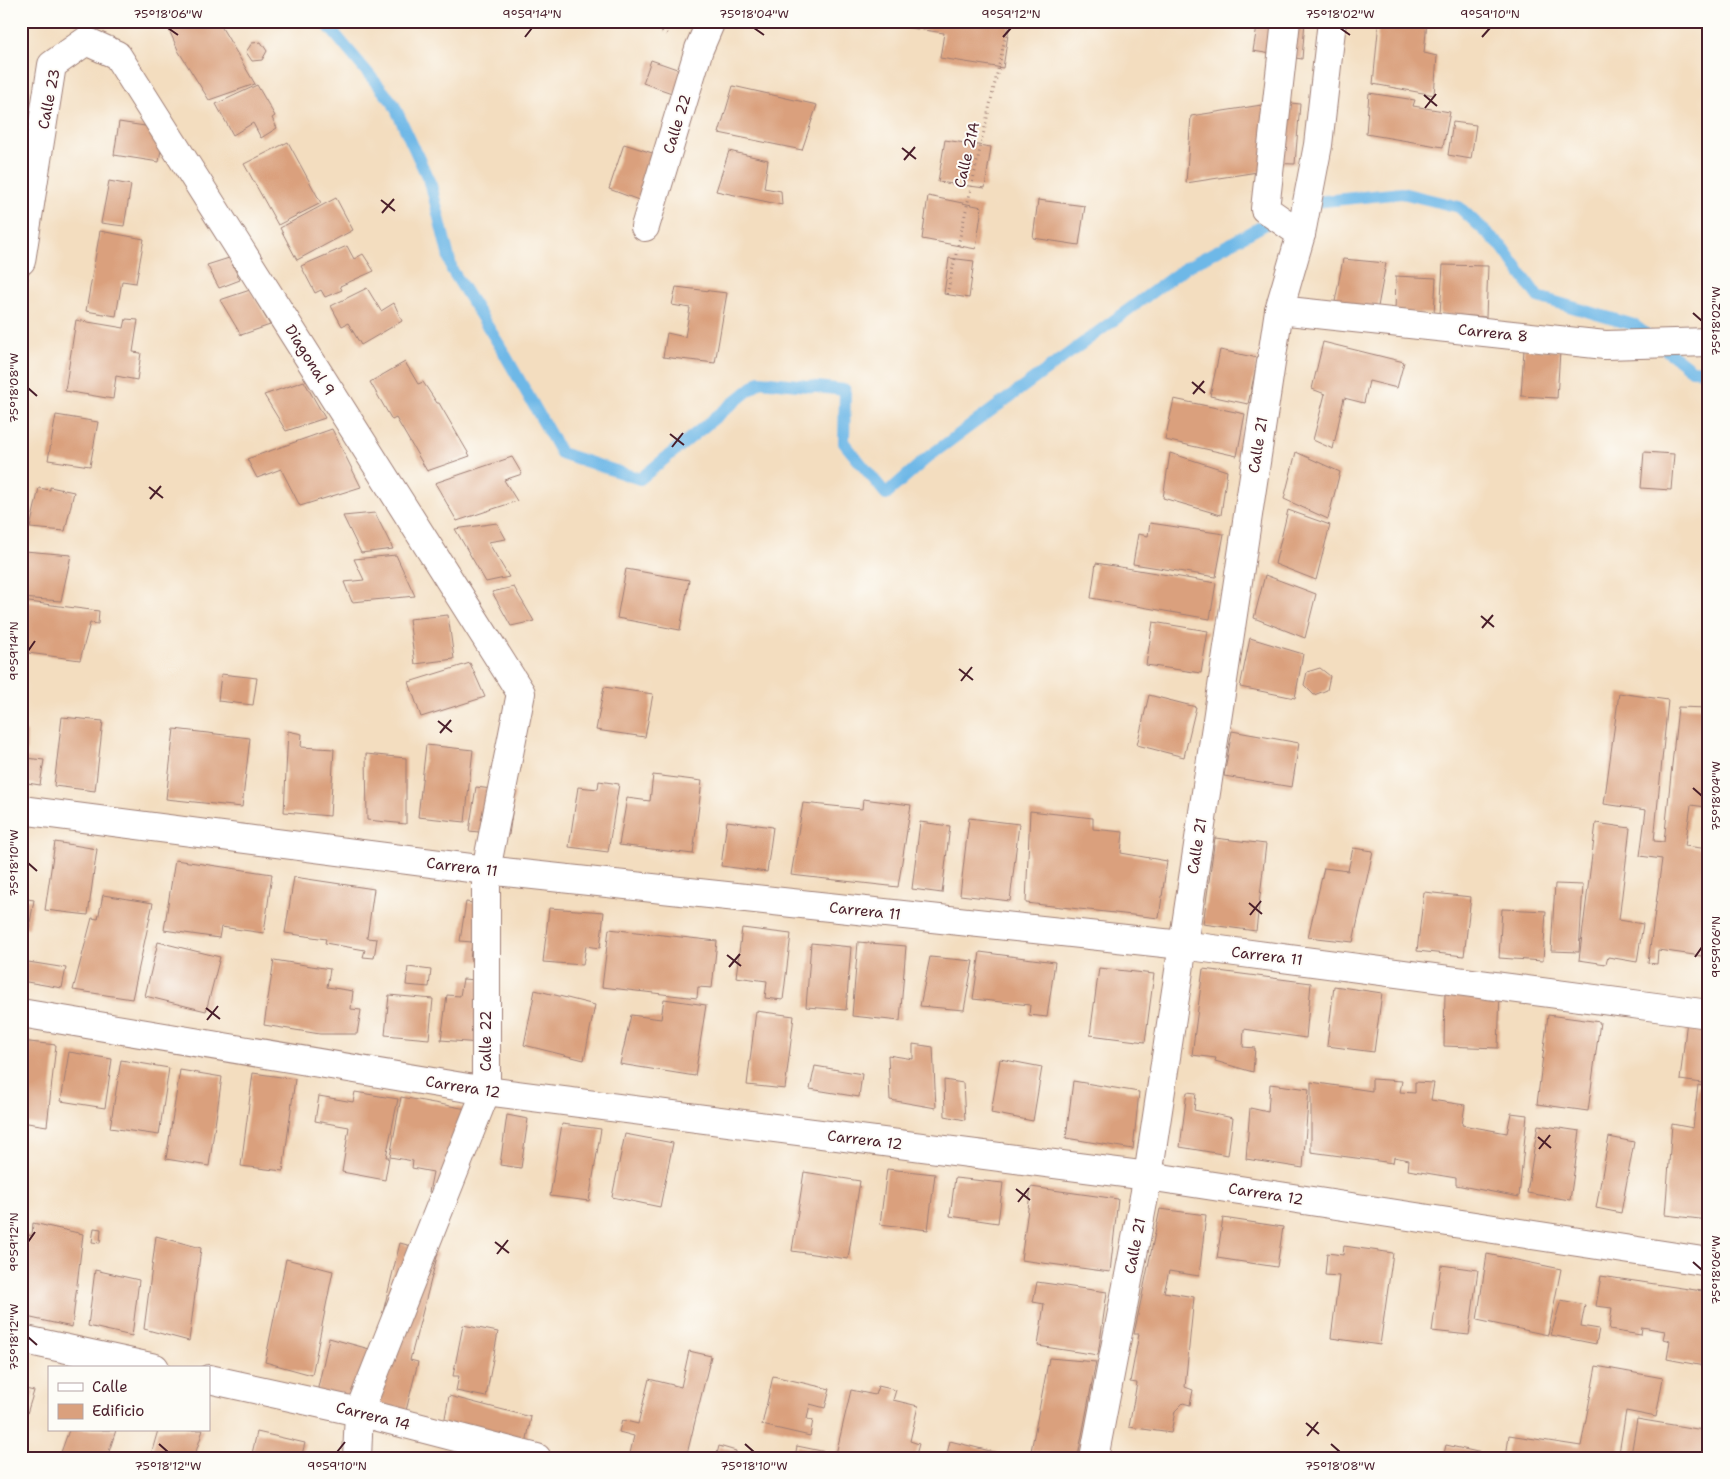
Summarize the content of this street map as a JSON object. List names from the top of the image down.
{
  "streets": {
    "street": [
      "Calle 23",
      "Calle 22",
      "Carrera 8",
      "Diagonal 9",
      "Calle 21",
      "Carrera 11",
      "Carrera 12",
      "Carrera 14"
    ],
    "path": ["Calle 21A"]
  },
  "crossings": [
    ["Calle 23", "Diagonal 9"],
    ["Calle 22", "Diagonal 9"],
    ["Calle 22", "Carrera 11"],
    ["Calle 22", "Carrera 12"],
    ["Calle 22", "Carrera 14"],
    ["Carrera 8", "Calle 21"],
    ["Calle 21", "Carrera 11"],
    ["Calle 21", "Carrera 12"]
  ],
  "legend": ["Calle", "Edificio"],
  "coordinates": [
    "75°18'06\"W",
    "9°59'14\"N",
    "75°18'04\"W",
    "9°59'12\"N",
    "75°18'02\"W",
    "9°59'10\"N",
    "75°18'08\"W",
    "75°18'10\"W",
    "9°59'06\"N",
    "75°18'12\"W"
  ]
}
